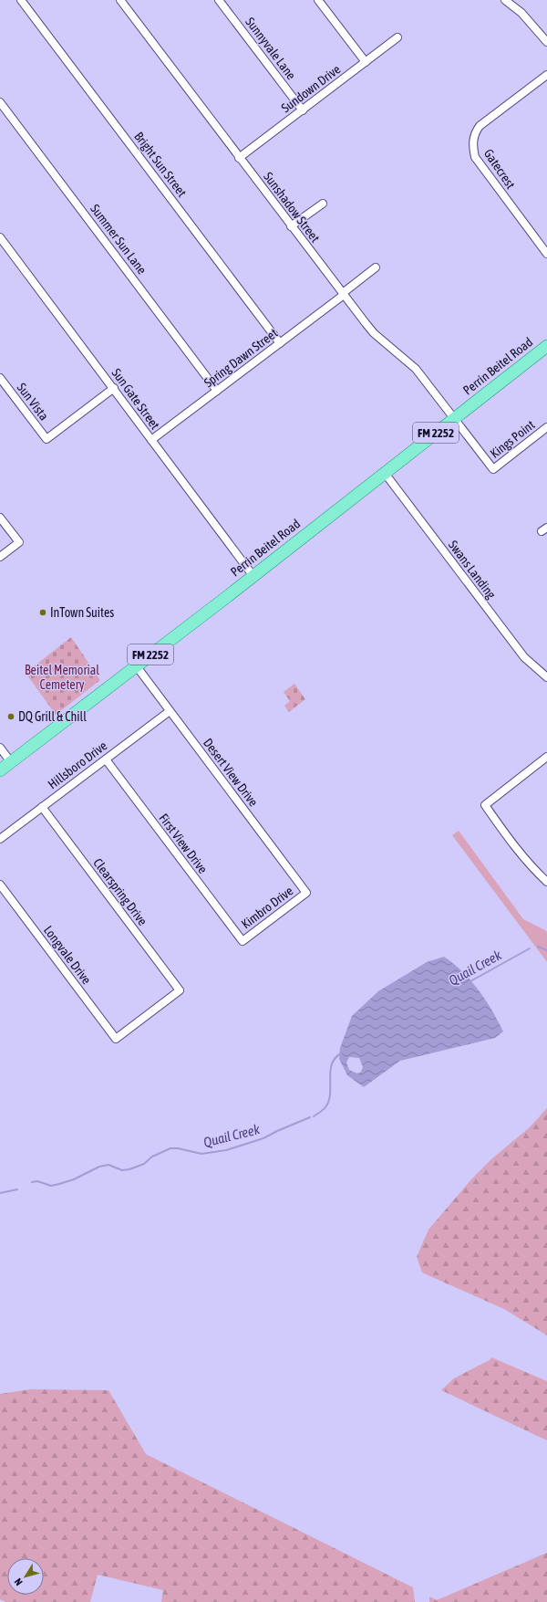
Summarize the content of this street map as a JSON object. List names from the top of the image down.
{
  "streets": {
    "main road": ["Perrin Beitel Road", "FM 2252"],
    "street": [
      "Sunnyvale Lane",
      "Sundown Drive",
      "Bright Sun Street",
      "Gatecrest",
      "Sunshadow Street",
      "Summer Sun Lane",
      "Spring Dawn Street",
      "Sun Gate Street",
      "Sun Vista",
      "Kings Point",
      "Swans Landing",
      "Hillsboro Drive",
      "Desert View Drive",
      "First View Drive",
      "Clearspring Drive",
      "Kimbro Drive",
      "Longvale Drive"
    ]
  },
  "crossings": [
    ["Sunnyvale Lane", "Sundown Drive"],
    ["Sundown Drive", "Sunshadow Street"],
    ["Bright Sun Street", "Spring Dawn Street"],
    ["Sunshadow Street", "Spring Dawn Street"],
    ["Sunshadow Street", "Perrin Beitel Road"],
    ["Sunshadow Street", "Kings Point"],
    ["Summer Sun Lane", "Spring Dawn Street"],
    ["Spring Dawn Street", "Sun Gate Street"],
    ["Perrin Beitel Road", "Sun Gate Street"],
    ["Perrin Beitel Road", "Swans Landing"],
    ["Perrin Beitel Road", "Desert View Drive"],
    ["Sun Gate Street", "Sun Vista"],
    ["Hillsboro Drive", "Desert View Drive"],
    ["Hillsboro Drive", "First View Drive"],
    ["Hillsboro Drive", "Clearspring Drive"],
    ["Desert View Drive", "Kimbro Drive"],
    ["First View Drive", "Kimbro Drive"],
    ["Clearspring Drive", "Longvale Drive"]
  ],
  "water": ["Quail Creek"],
  "parks": ["Beitel Memorial Cemetery"],
  "places": ["InTown Suites", "DQ Grill & Chill"],
  "north": "bottom left"
}
